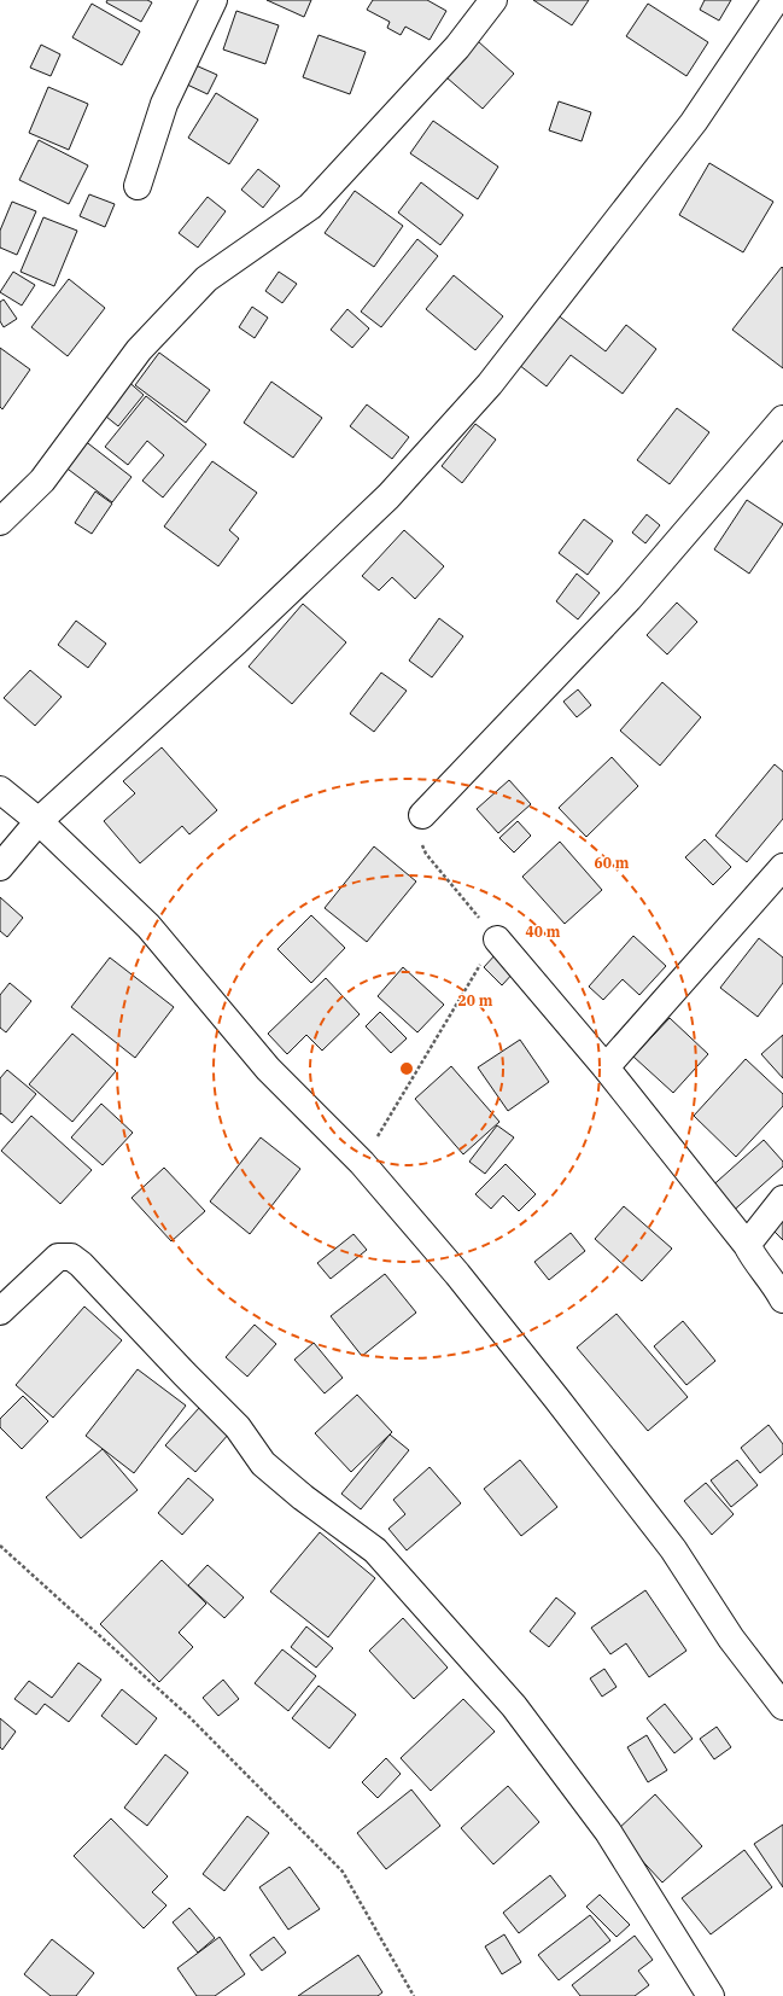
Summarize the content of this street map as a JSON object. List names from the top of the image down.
{
  "rings": ["60 m", "40 m", "20 m"]
}
